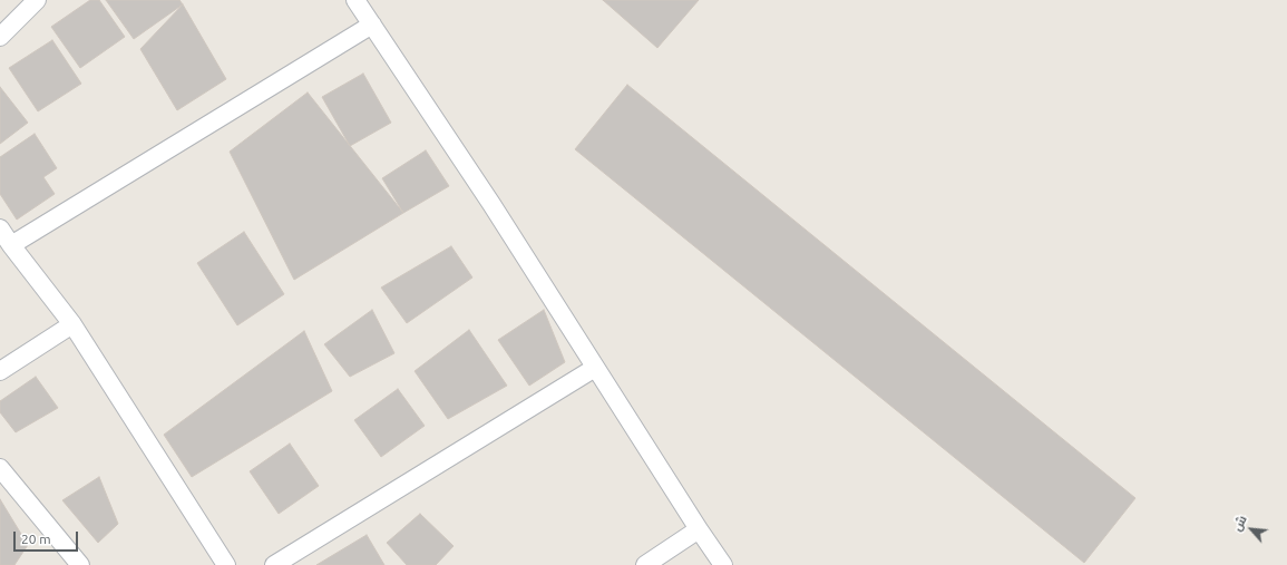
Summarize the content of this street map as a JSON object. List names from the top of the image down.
{
  "scale_bar": "20 m",
  "north": "top left"
}
